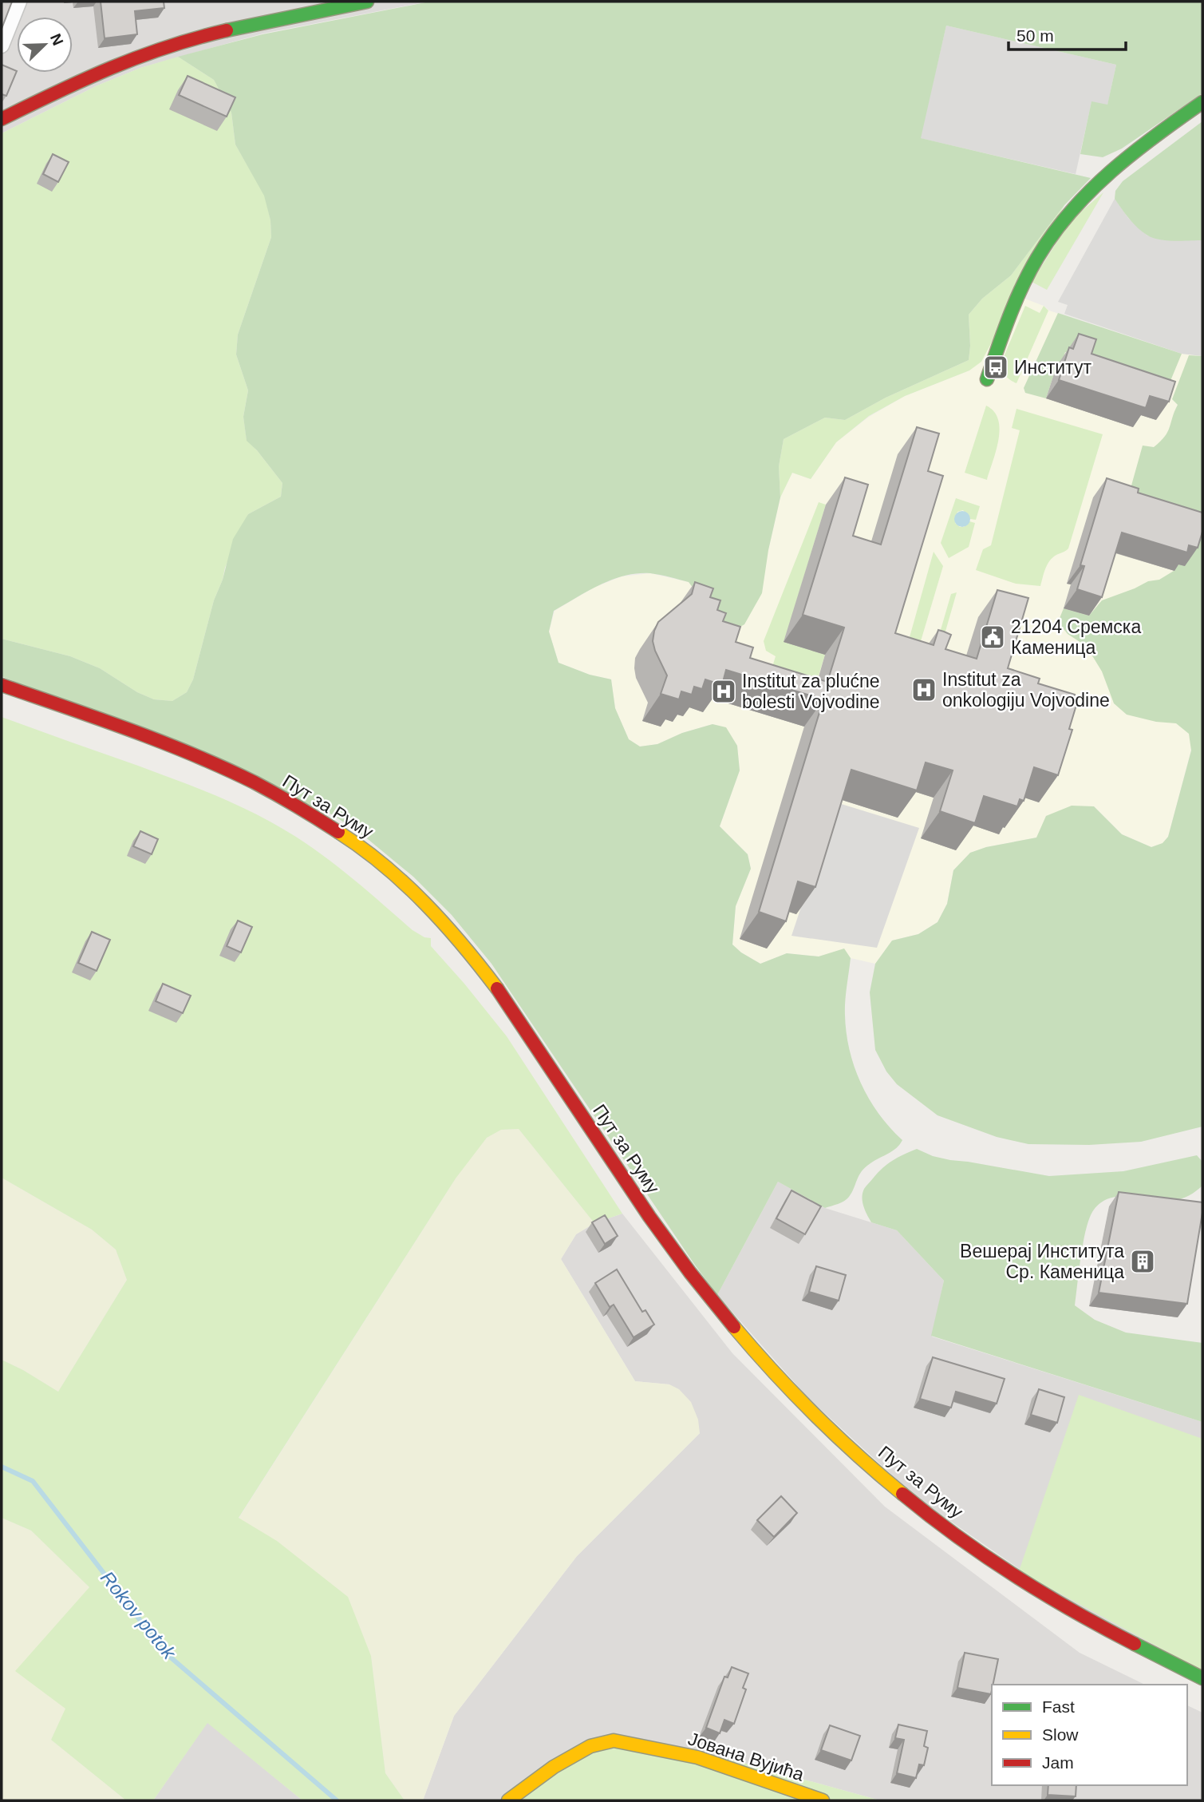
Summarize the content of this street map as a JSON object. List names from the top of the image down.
{
  "streets": {
    "main road": ["Пут за Руму", "Јована Вујића"]
  },
  "water": ["Rokov potok"],
  "places": {
    "bus stop": ["Институт"],
    "public building": ["21204 Сремска Каменица"],
    "hospital": ["Institut za onkologiju Vojvodine", "Institut za plućne bolesti Vojvodine"],
    "building": ["Вешерај Института Ср. Каменица"]
  },
  "legend": ["Fast", "Slow", "Jam"],
  "scale_bar": "50 m",
  "north": "top right"
}
